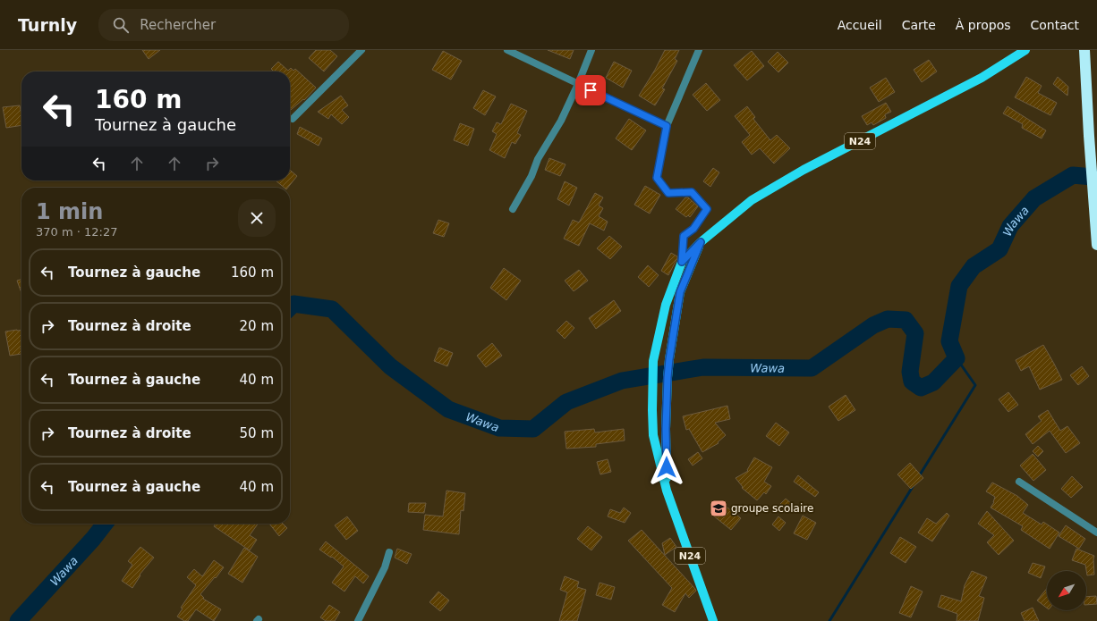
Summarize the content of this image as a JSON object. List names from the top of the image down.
{
  "streets": {
    "main road": ["N24"]
  },
  "water": ["Wawa"],
  "places": {
    "school or university": ["groupe scolaire"]
  },
  "north": "bottom left",
  "page": {
    "header": "Turnly",
    "search": "Rechercher",
    "nav": [
      "Accueil",
      "Carte",
      "À propos",
      "Contact"
    ],
    "turn": ["160 m", "Tournez à gauche"],
    "heading": ["1 min", "370 m · 12:27"],
    "list": [
      {
        "name": "Tournez à gauche",
        "value": "160 m"
      },
      {
        "name": "Tournez à droite",
        "value": "20 m"
      },
      {
        "name": "Tournez à gauche",
        "value": "40 m"
      },
      {
        "name": "Tournez à droite",
        "value": "50 m"
      },
      {
        "name": "Tournez à gauche",
        "value": "40 m"
      }
    ]
  }
}
